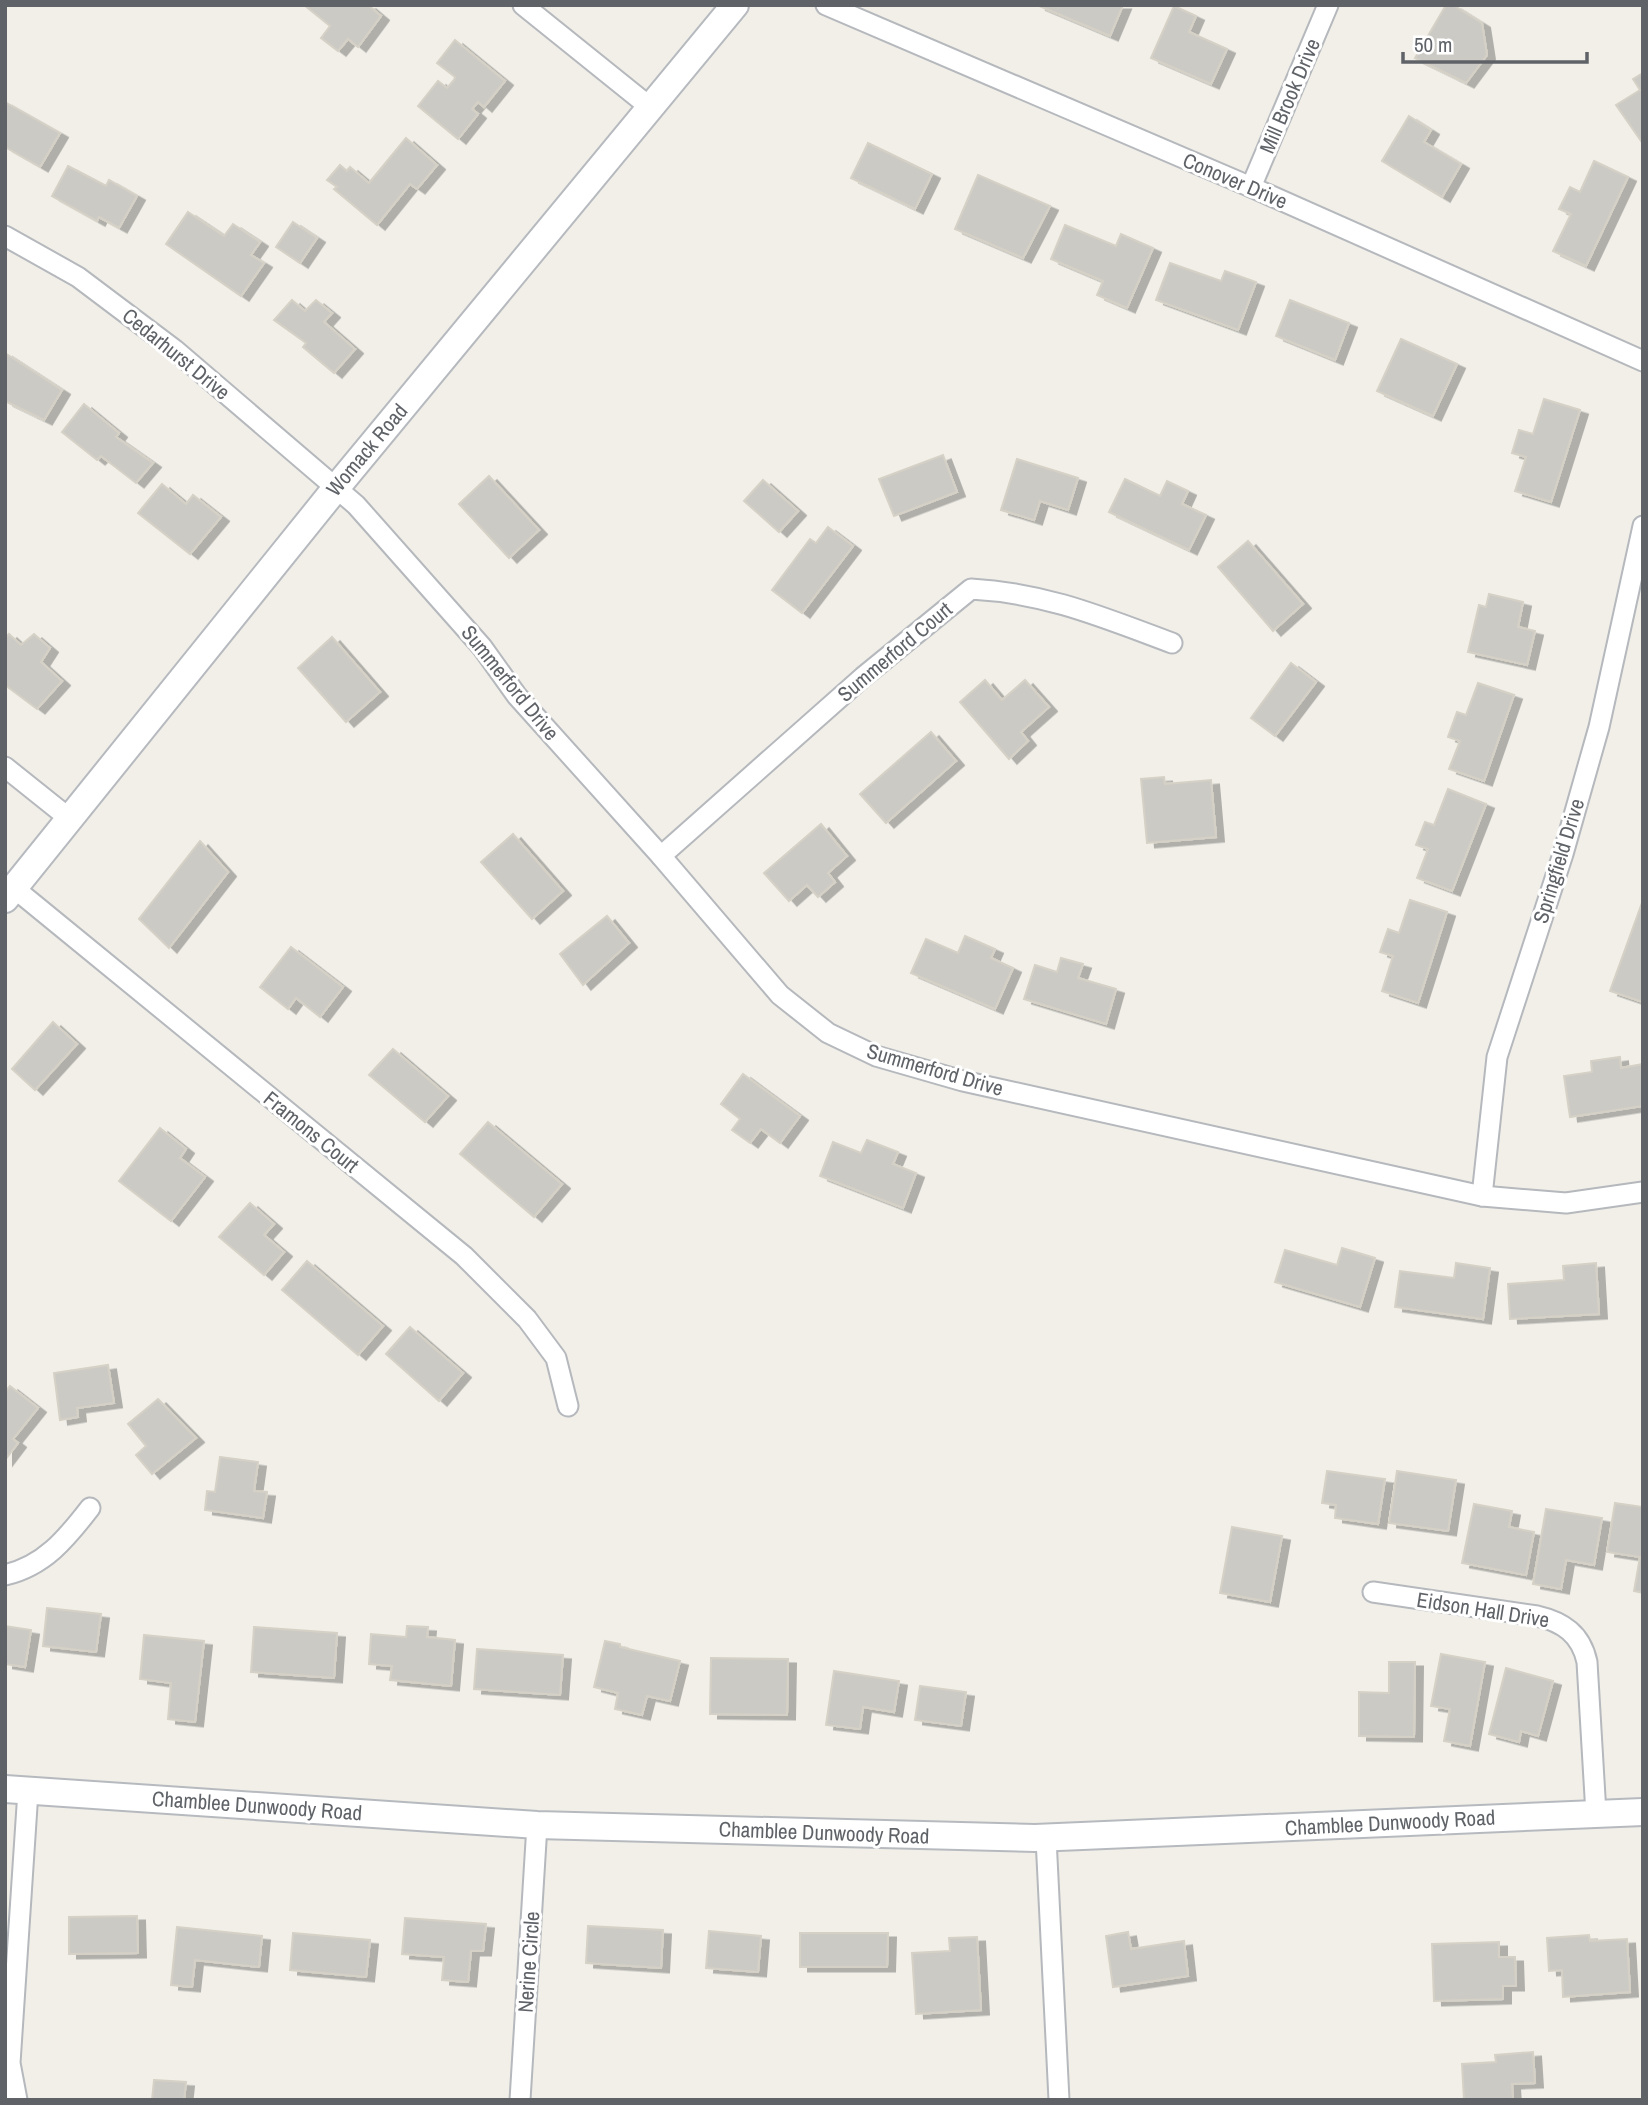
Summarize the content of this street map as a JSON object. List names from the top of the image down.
{
  "streets": {
    "street": [
      "Mill Brook Drive",
      "Conover Drive",
      "Cedarhurst Drive",
      "Womack Road",
      "Summerford Court",
      "Summerford Drive",
      "Springfield Drive",
      "Framons Court",
      "Eidson Hall Drive",
      "Chamblee Dunwoody Road",
      "Nerine Circle"
    ]
  },
  "crossings": [
    ["Mill Brook Drive", "Conover Drive"],
    ["Cedarhurst Drive", "Womack Road"],
    ["Cedarhurst Drive", "Summerford Drive"],
    ["Womack Road", "Summerford Drive"],
    ["Womack Road", "Framons Court"],
    ["Summerford Court", "Summerford Drive"],
    ["Summerford Drive", "Springfield Drive"],
    ["Eidson Hall Drive", "Chamblee Dunwoody Road"],
    ["Chamblee Dunwoody Road", "Nerine Circle"]
  ],
  "scale_bar": "50 m"
}
